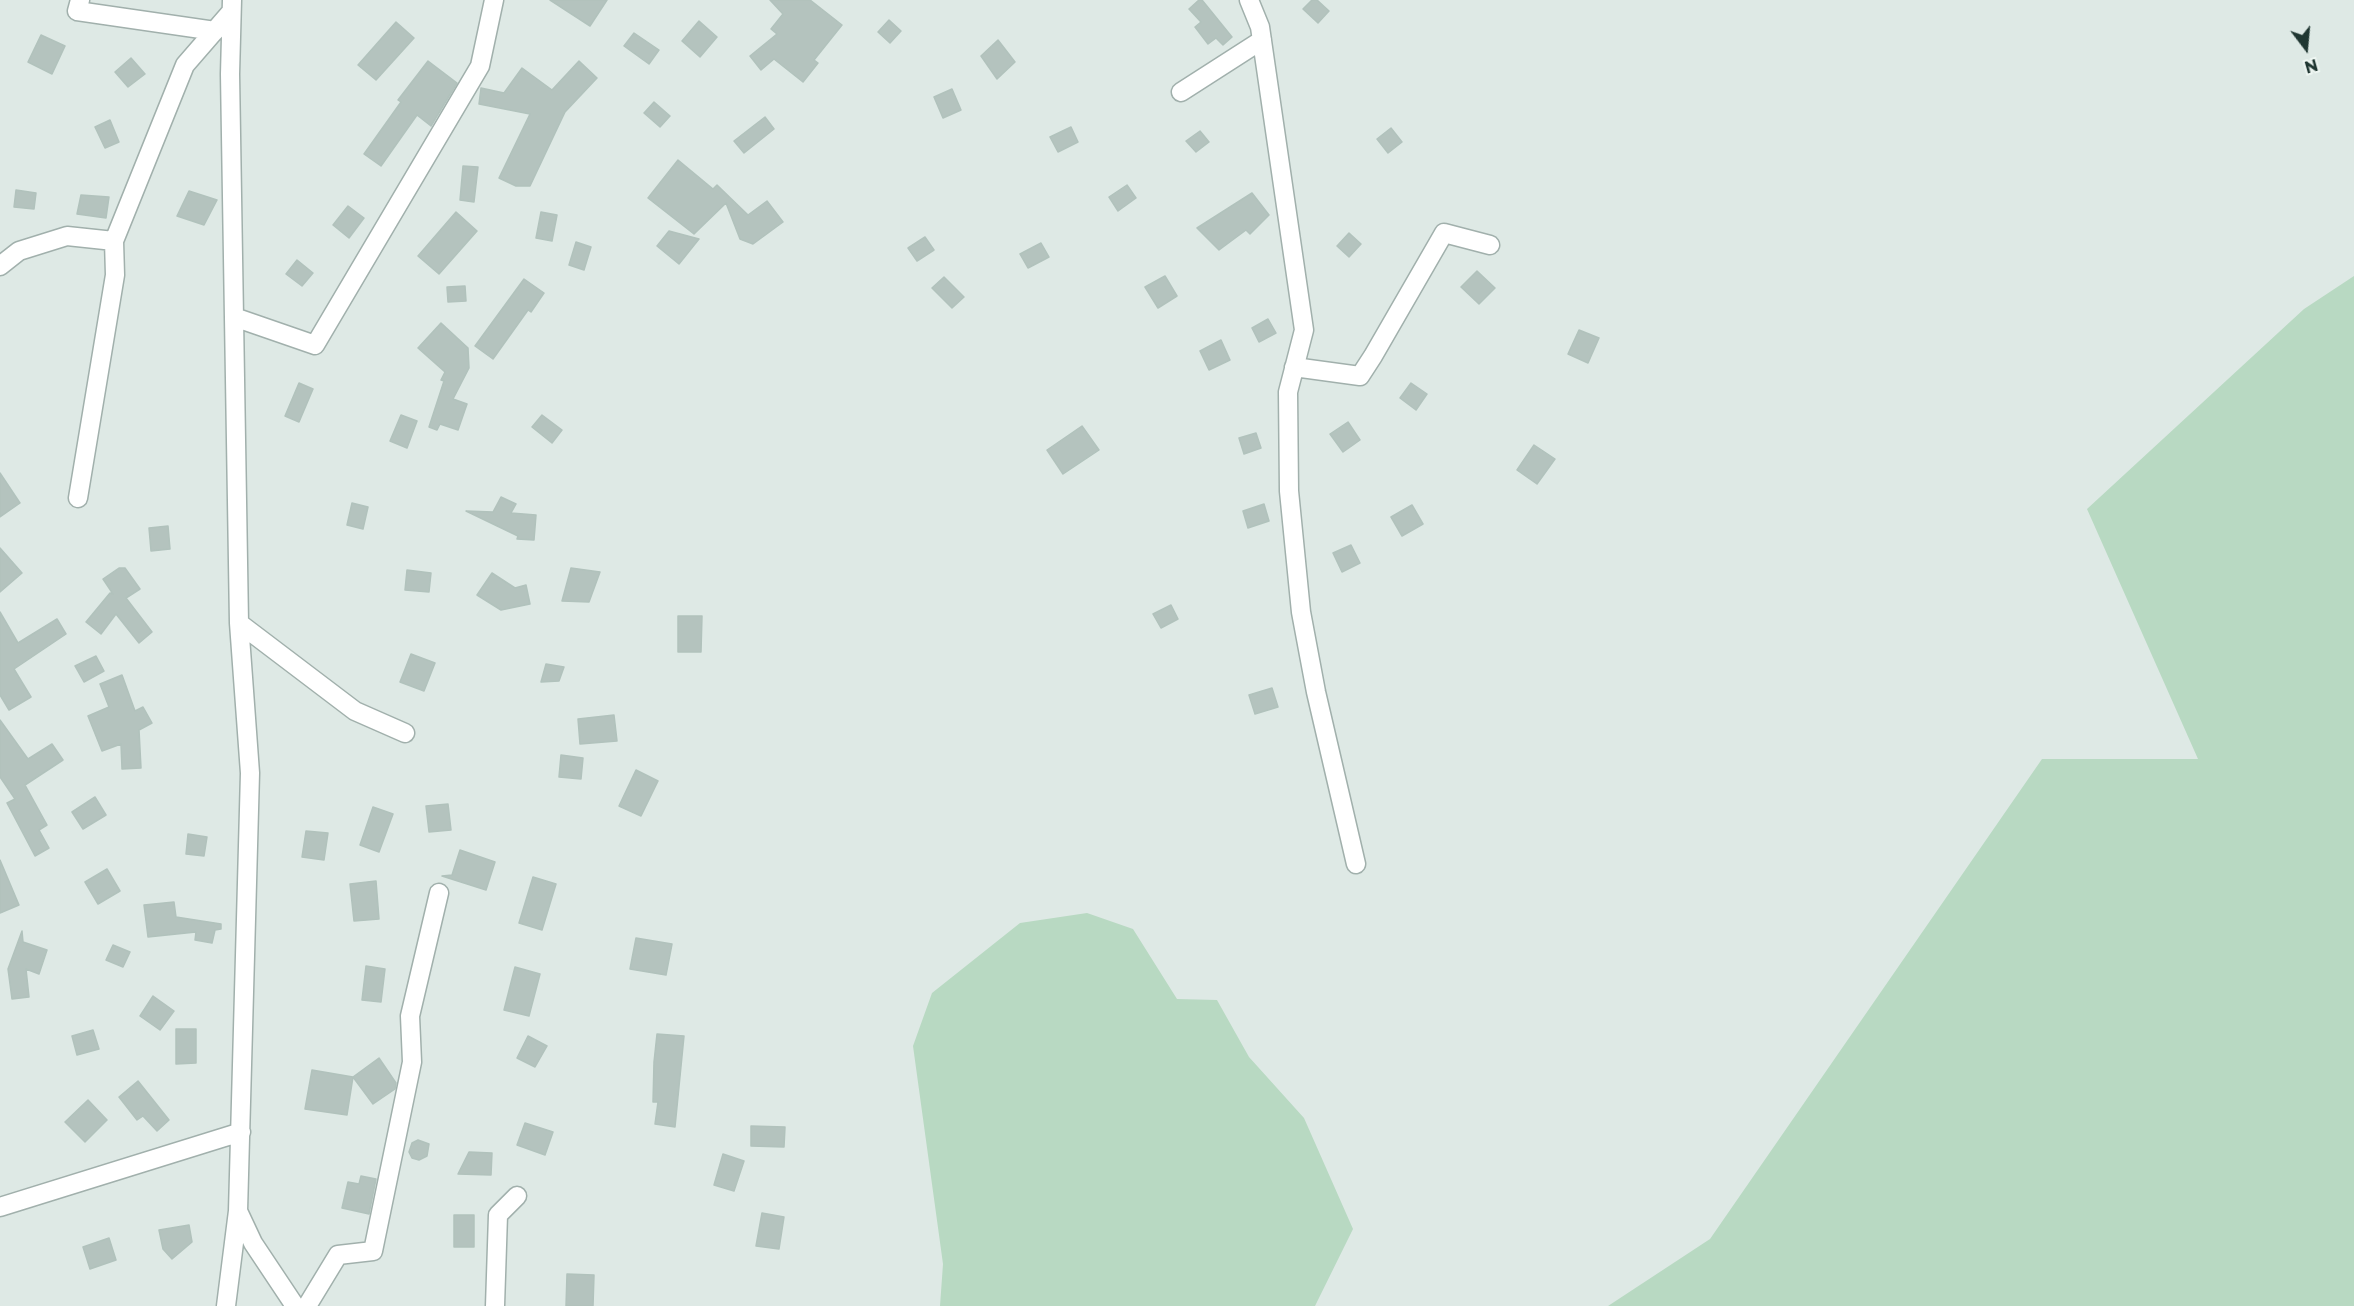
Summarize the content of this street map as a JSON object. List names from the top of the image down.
{
  "north": "bottom"
}
